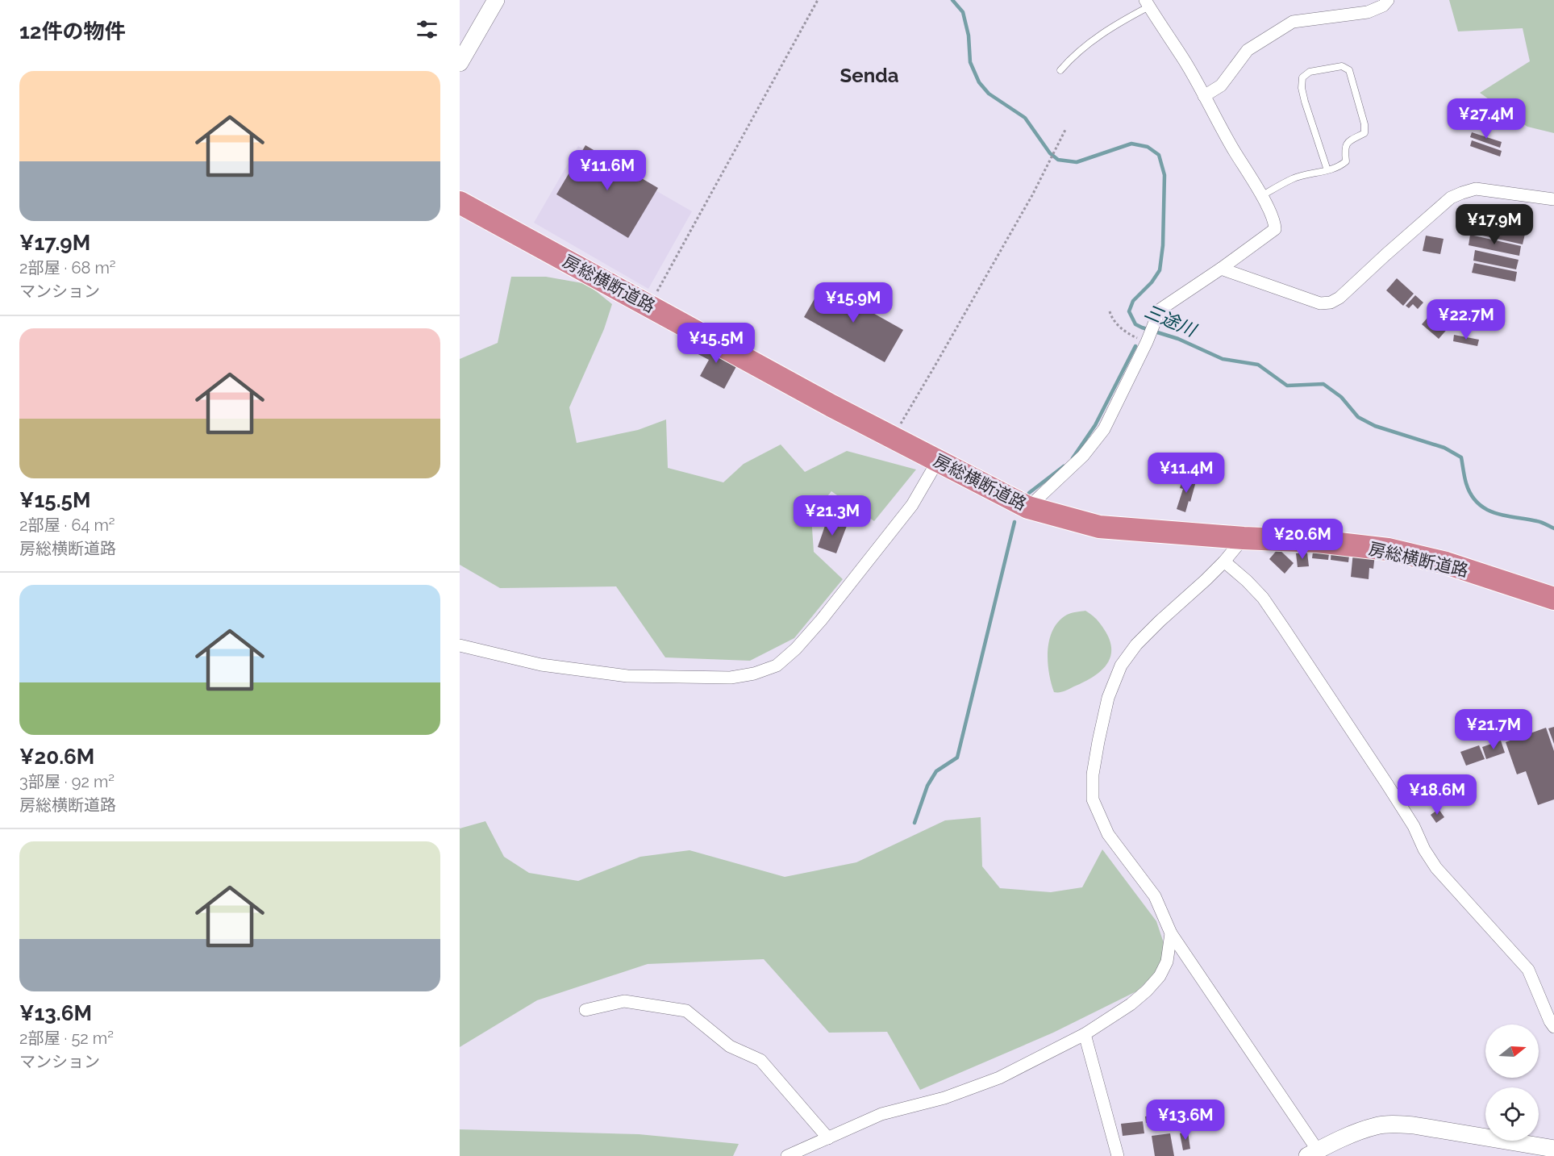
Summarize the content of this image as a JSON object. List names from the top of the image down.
{
  "streets": {
    "highway": ["房総横断道路"]
  },
  "districts": ["Senda"],
  "water": ["三途川"],
  "north": "right",
  "page": {
    "heading": "12件の物件",
    "list": [
      {
        "name": "¥17.9M",
        "note": "2部屋 · 68 m² · マンション"
      },
      {
        "name": "¥15.5M",
        "note": "2部屋 · 64 m² · 房総横断道路"
      },
      {
        "name": "¥20.6M",
        "note": "3部屋 · 92 m² · 房総横断道路"
      },
      {
        "name": "¥13.6M",
        "note": "2部屋 · 52 m² · マンション"
      }
    ],
    "price": [
      "¥27.4M",
      "¥11.6M",
      "¥17.9M",
      "¥15.9M",
      "¥22.7M",
      "¥15.5M",
      "¥11.4M",
      "¥21.3M",
      "¥20.6M",
      "¥21.7M",
      "¥18.6M",
      "¥13.6M"
    ]
  }
}
